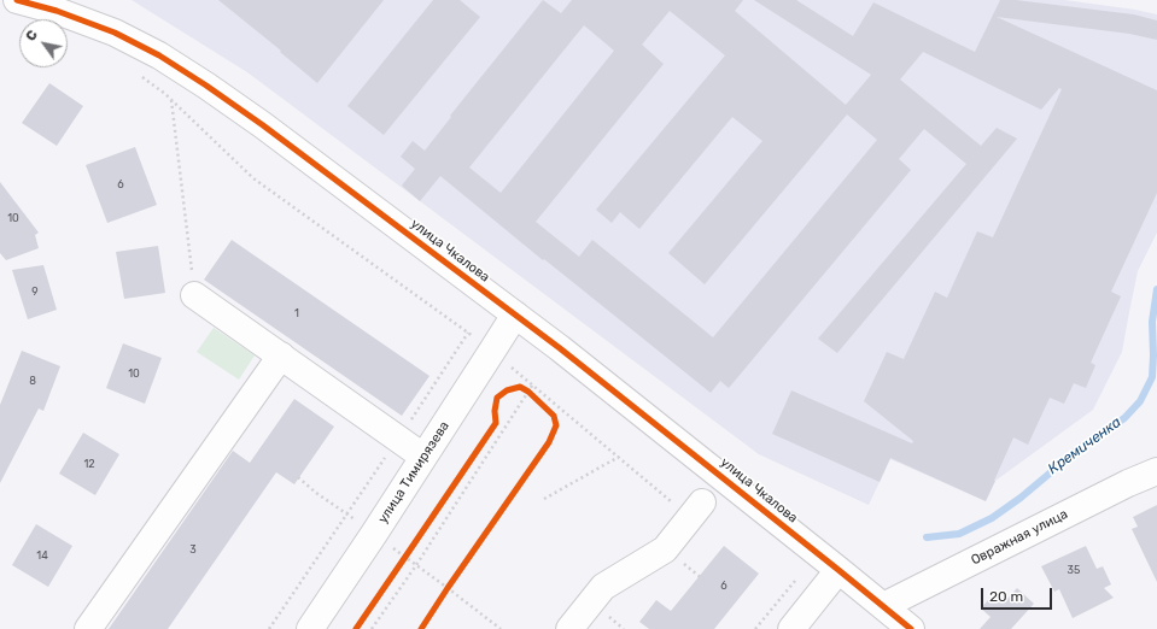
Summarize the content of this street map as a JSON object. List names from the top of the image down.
{
  "streets": {
    "street": ["улица Чкалова", "улица Тимирязева", "Овражная улица"]
  },
  "crossings": [
    ["улица Чкалова", "улица Тимирязева"],
    ["улица Чкалова", "Овражная улица"]
  ],
  "water": ["Кремиченка"],
  "house_numbers": [
    "6",
    "10",
    "9",
    "1",
    "10",
    "8",
    "12",
    "3",
    "14",
    "35",
    "6"
  ],
  "scale_bar": "20 m",
  "north": "top left"
}
